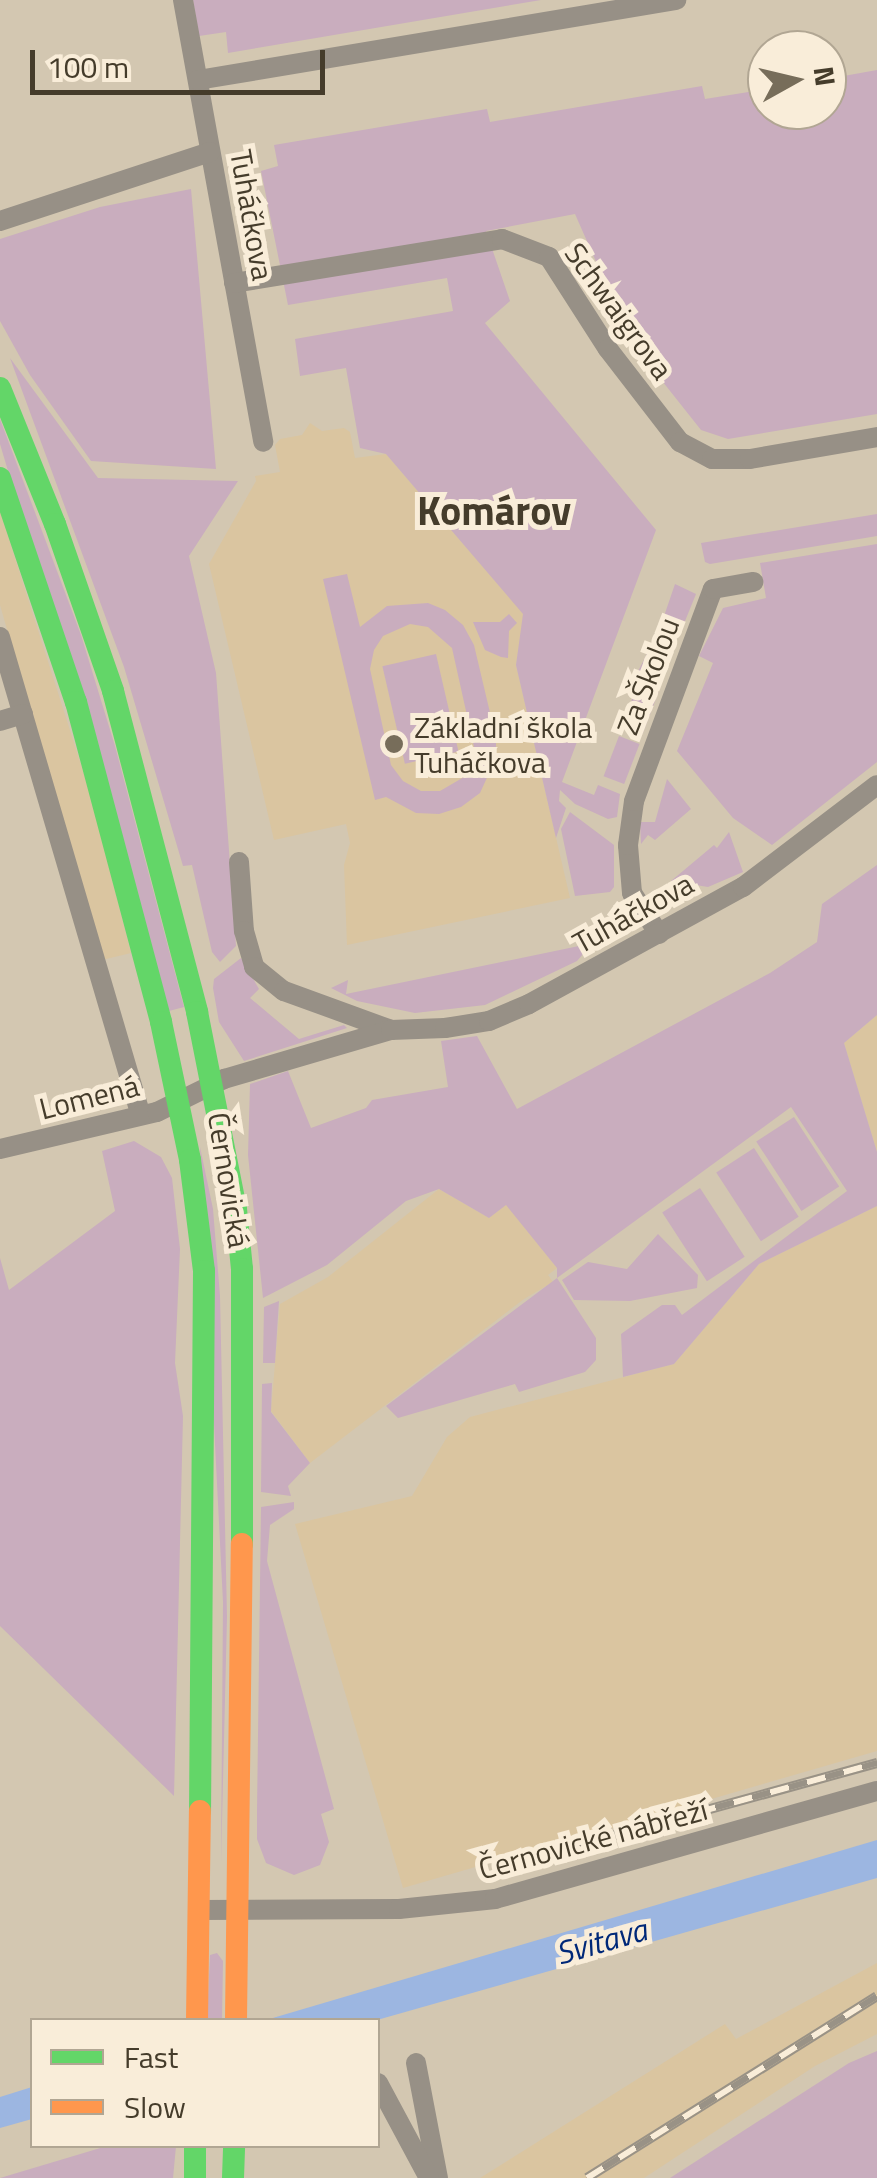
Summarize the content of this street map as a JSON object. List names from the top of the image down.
{
  "streets": {
    "main road": ["Černovická"],
    "street": [
      "Tuháčkova",
      "Schwaigrova",
      "Za Školou",
      "Lomená",
      "Černovické nábřeží"
    ]
  },
  "crossings": [
    ["Tuháčkova", "Schwaigrova"],
    ["Tuháčkova", "Za Školou"],
    ["Tuháčkova", "Lomená"],
    ["Tuháčkova", "Černovická"],
    ["Lomená", "Černovická"],
    ["Černovická", "Černovické nábřeží"]
  ],
  "districts": ["Komárov"],
  "water": ["Svitava"],
  "places": ["Základní škola Tuháčkova"],
  "legend": ["Fast", "Slow"],
  "scale_bar": "100 m",
  "north": "right"
}
